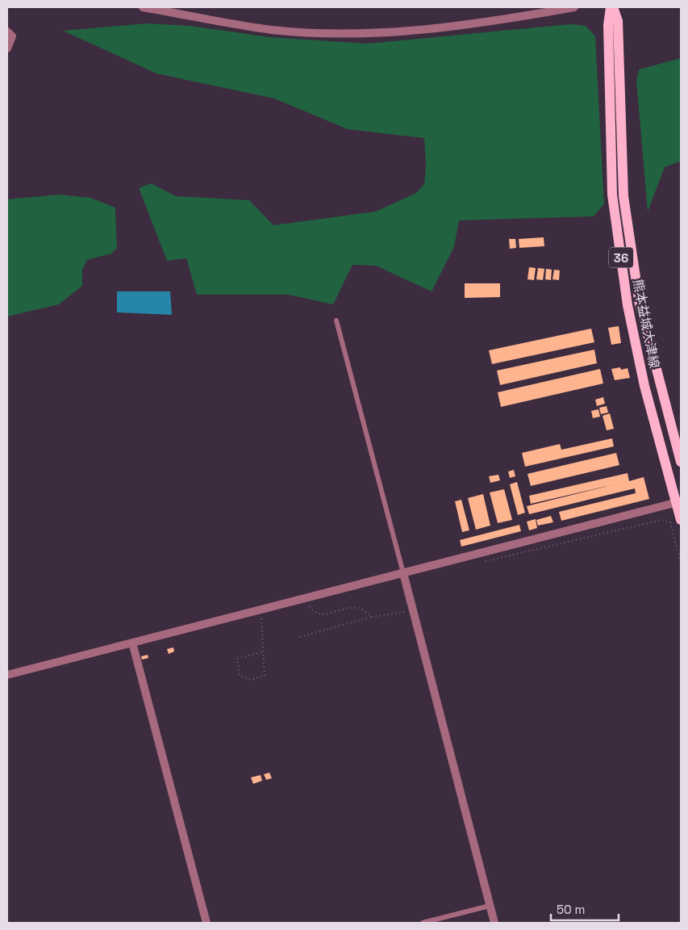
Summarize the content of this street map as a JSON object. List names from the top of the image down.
{
  "streets": {
    "main road": ["36", "熊本益城大津線"]
  },
  "scale_bar": "50 m"
}
